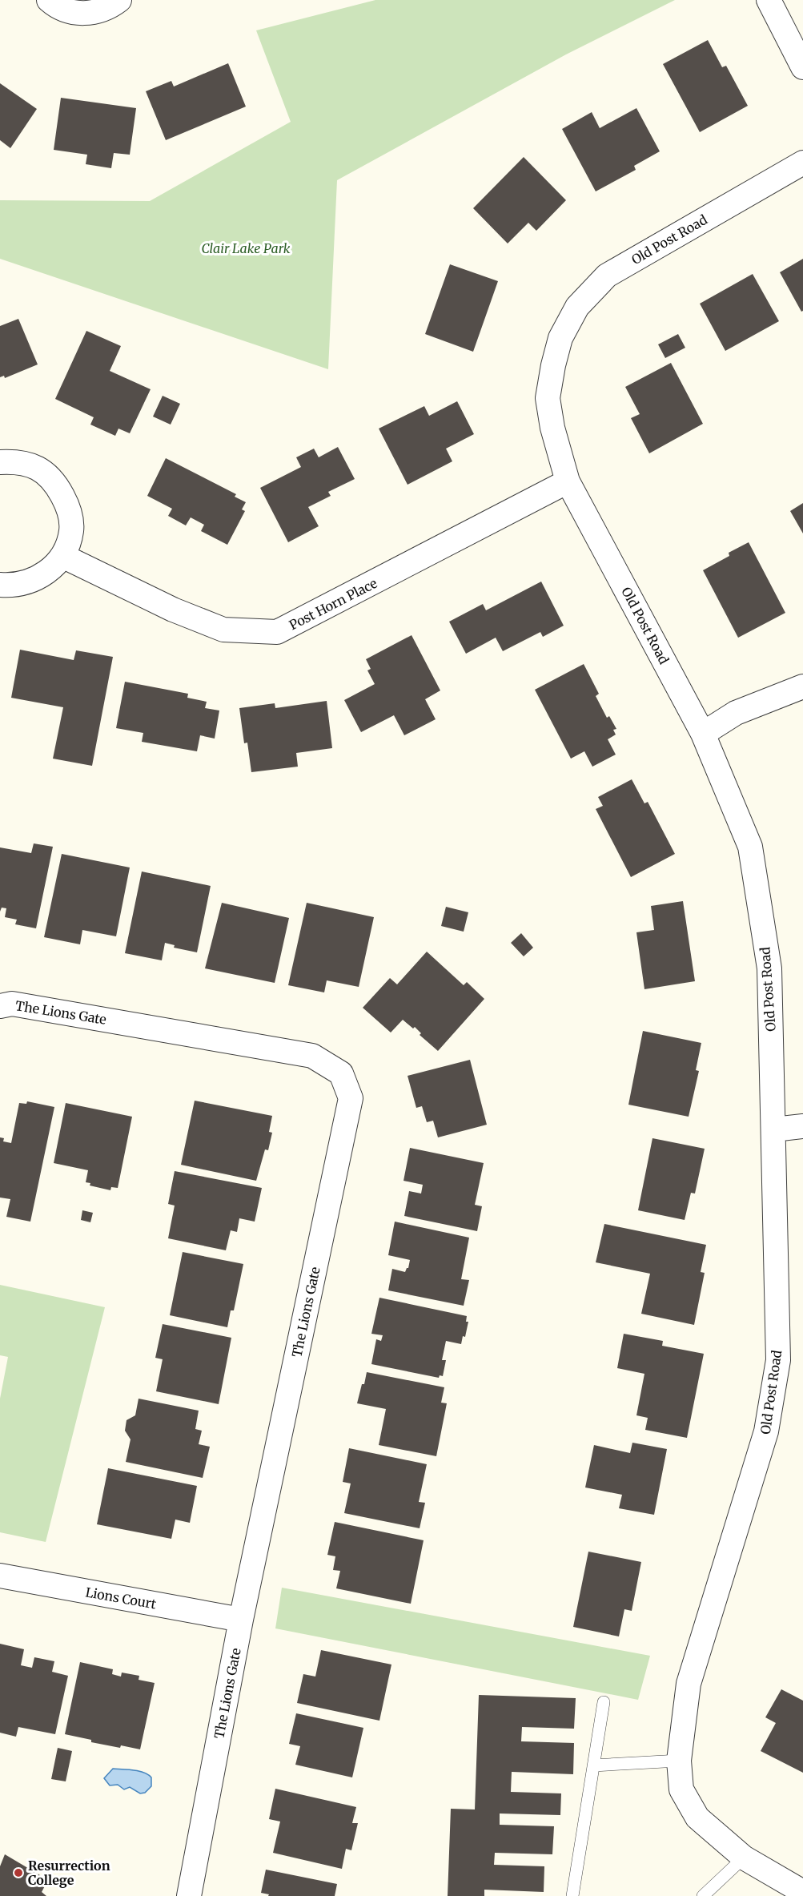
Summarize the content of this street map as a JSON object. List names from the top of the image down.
{
  "streets": {
    "street": [
      "Old Post Road",
      "Post Horn Place",
      "The Lions Gate",
      "Lions Court"
    ]
  },
  "crossings": [
    ["Old Post Road", "Post Horn Place"],
    ["The Lions Gate", "Lions Court"]
  ],
  "parks": ["Clair Lake Park"],
  "places": ["Resurrection College"]
}
